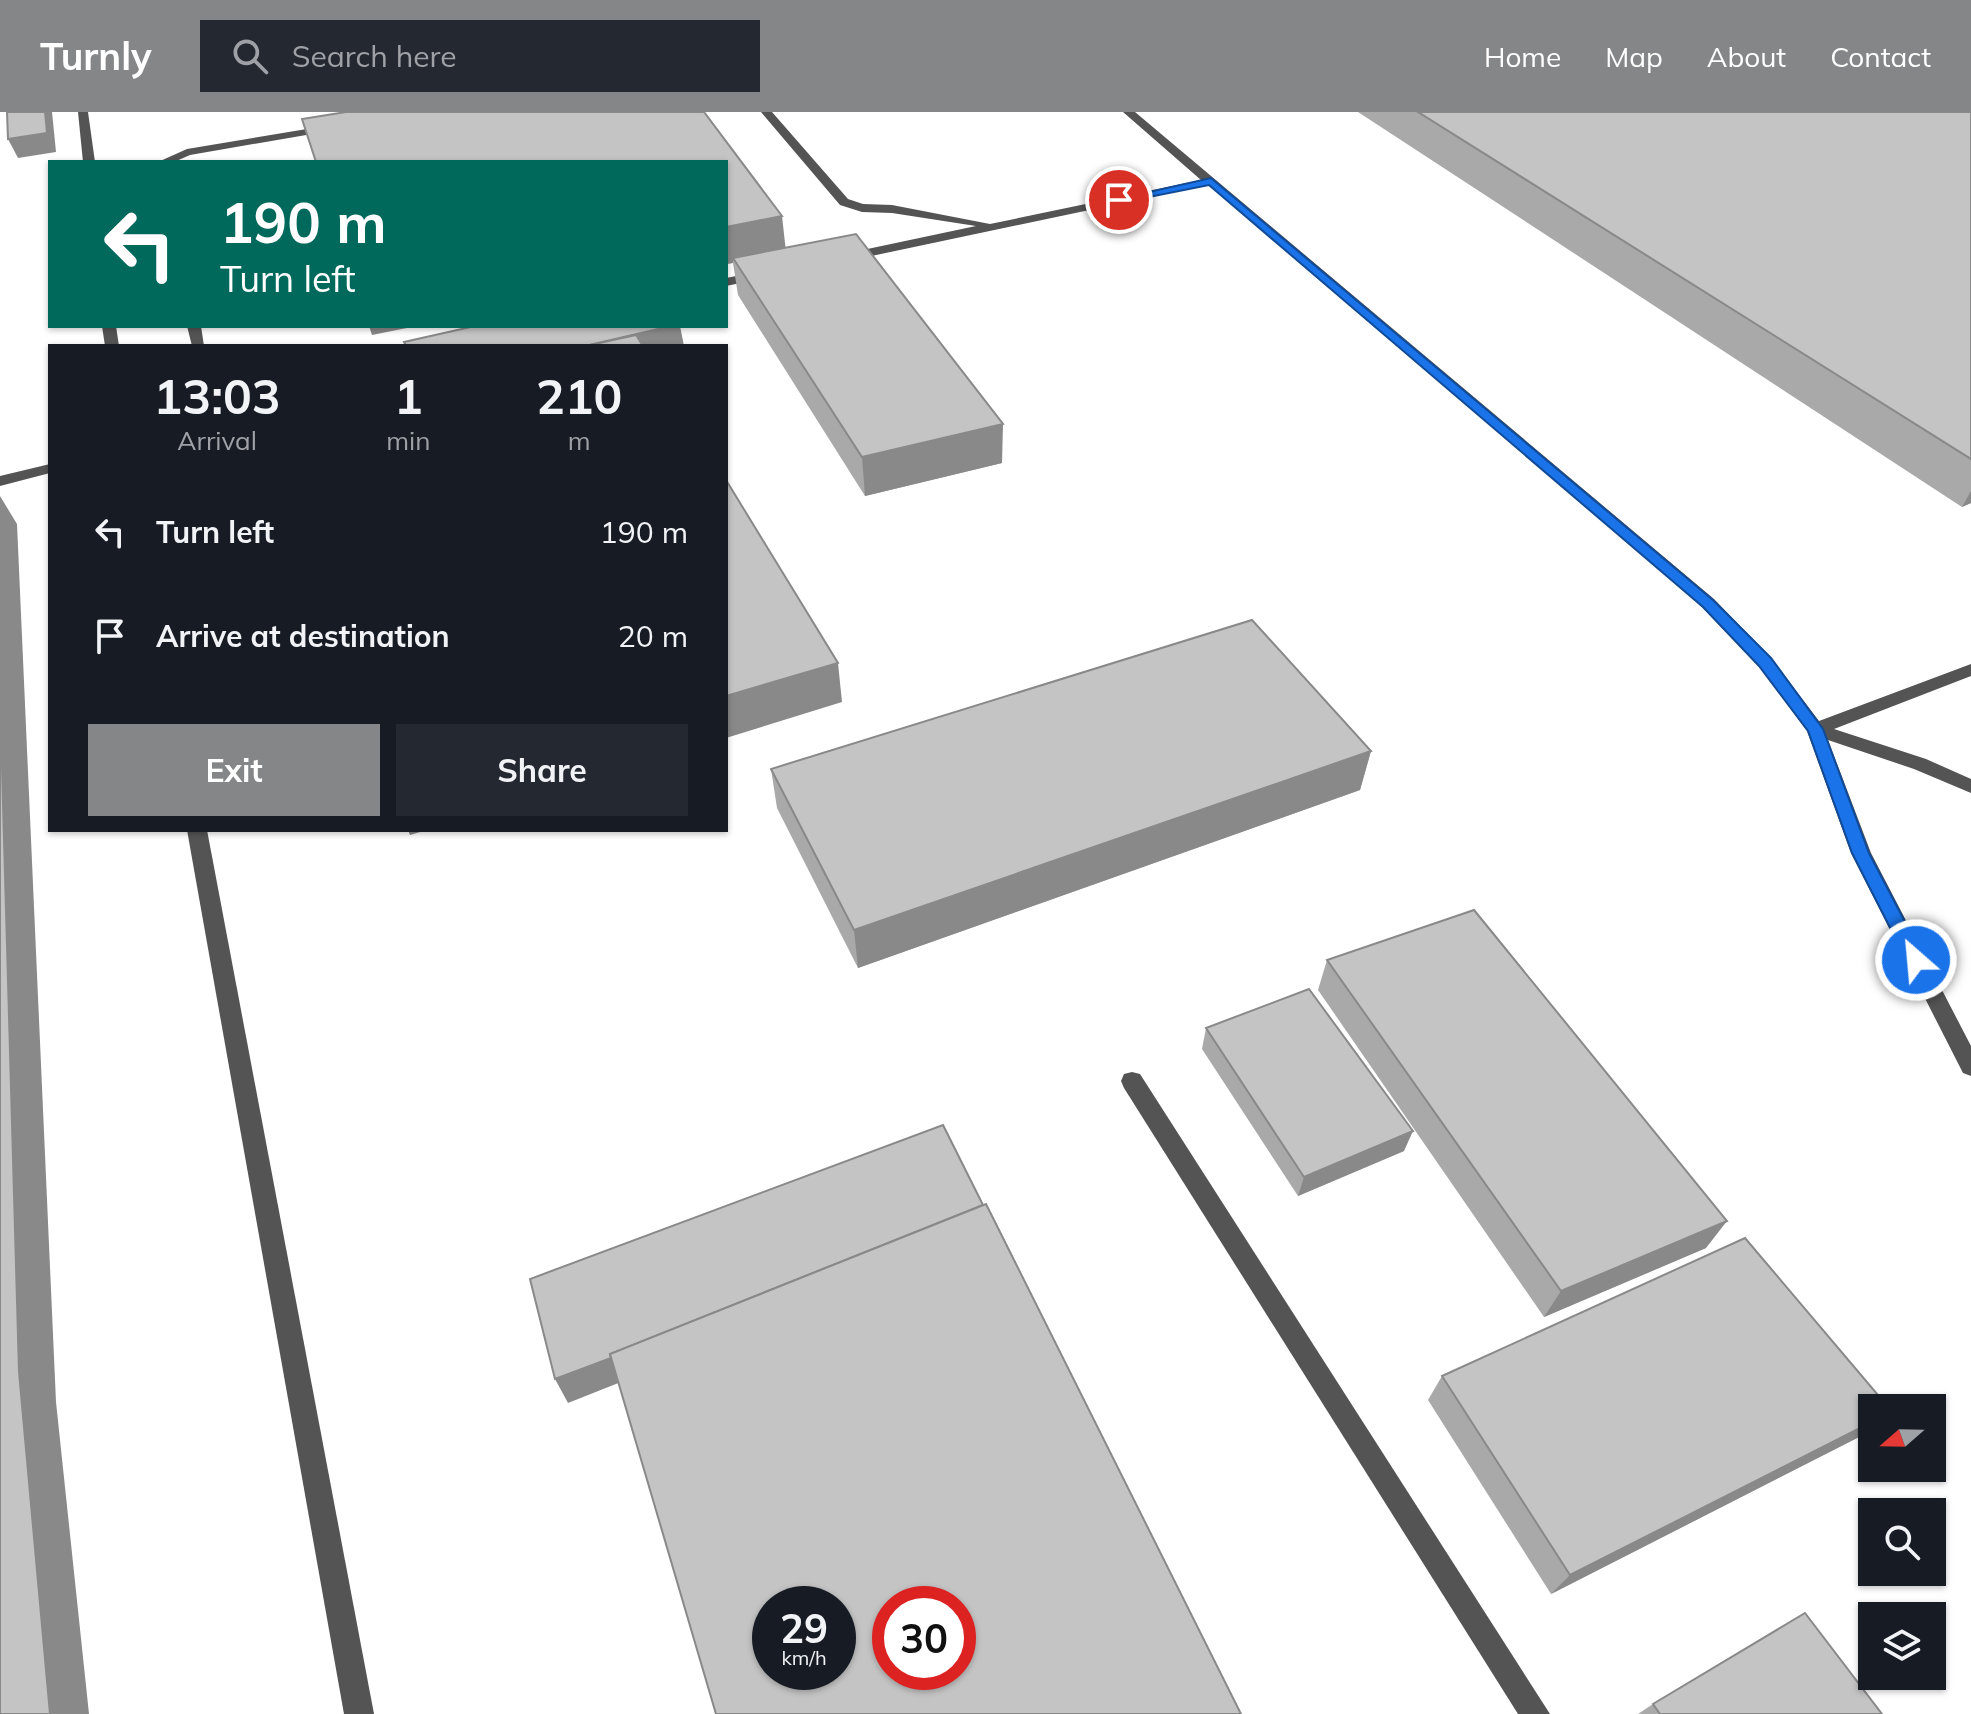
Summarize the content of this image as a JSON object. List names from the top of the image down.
{
  "north": "left",
  "page": {
    "header": "Turnly",
    "search": "Search here",
    "nav": [
      "Home",
      "Map",
      "About",
      "Contact"
    ],
    "turn": ["190 m", "Turn left"],
    "eta": [
      "13:03",
      "Arrival",
      "1",
      "min",
      "210",
      "m"
    ],
    "list": [
      {
        "name": "Turn left",
        "value": "190 m"
      },
      {
        "name": "Arrive at destination",
        "value": "20 m"
      }
    ],
    "buttons": ["Exit", "Share"],
    "speed": "29 km/h",
    "limit": "30"
  }
}
